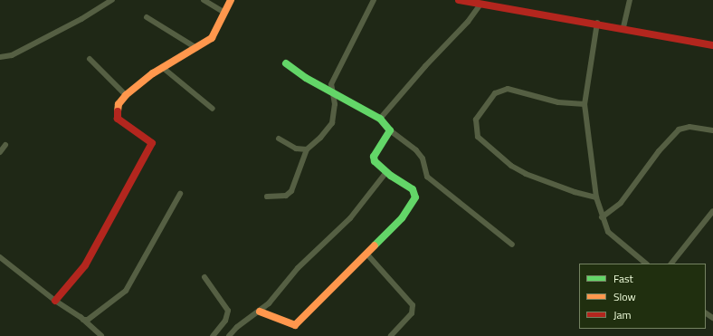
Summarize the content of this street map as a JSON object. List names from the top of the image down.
{
  "legend": ["Fast", "Slow", "Jam"]
}
